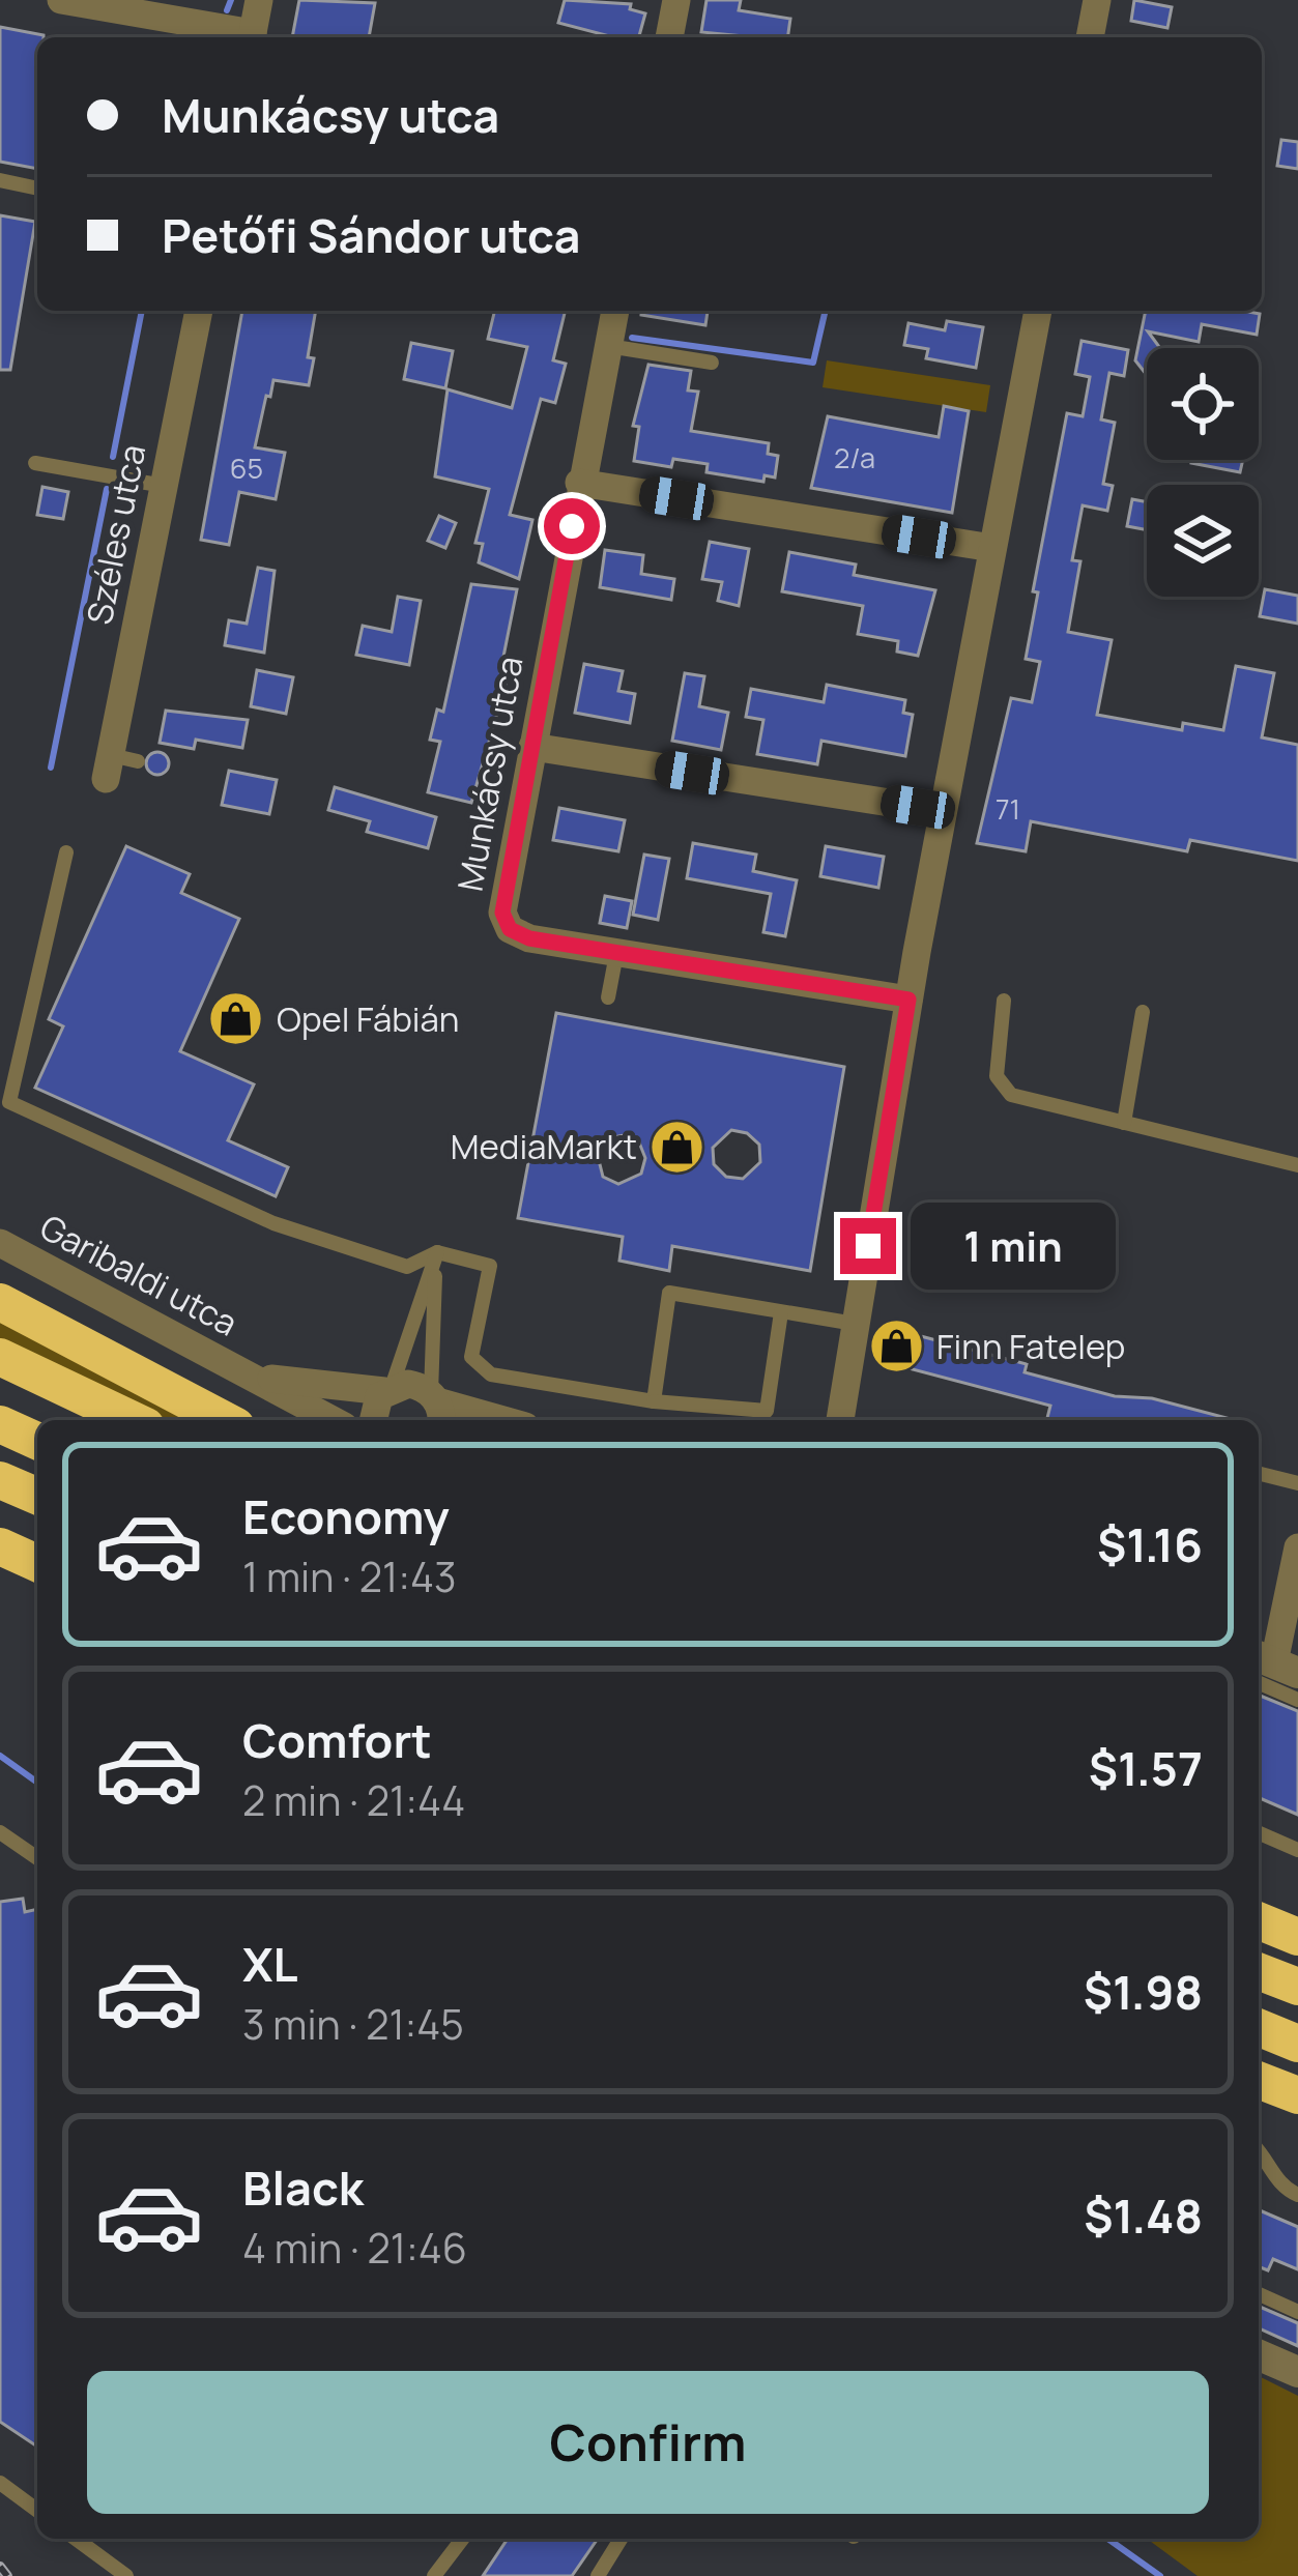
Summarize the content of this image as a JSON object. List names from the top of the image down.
{
  "streets": {
    "street": ["Széles utca", "Munkácsy utca", "Garibaldi utca"]
  },
  "places": {
    "shop": ["Opel Fábián", "MediaMarkt", "Finn Fatelep"]
  },
  "house_numbers": ["2/a", "65", "71"],
  "page": {
    "banner": ["Munkácsy utca", "Petőfi Sándor utca"],
    "bubble": "1 min",
    "list": [
      {
        "name": "Economy",
        "note": "1 min · 21:43",
        "value": "$1.16"
      },
      {
        "name": "Comfort",
        "note": "2 min · 21:44",
        "value": "$1.57"
      },
      {
        "name": "XL",
        "note": "3 min · 21:45",
        "value": "$1.98"
      },
      {
        "name": "Black",
        "note": "4 min · 21:46",
        "value": "$1.48"
      }
    ],
    "buttons": "Confirm"
  }
}
